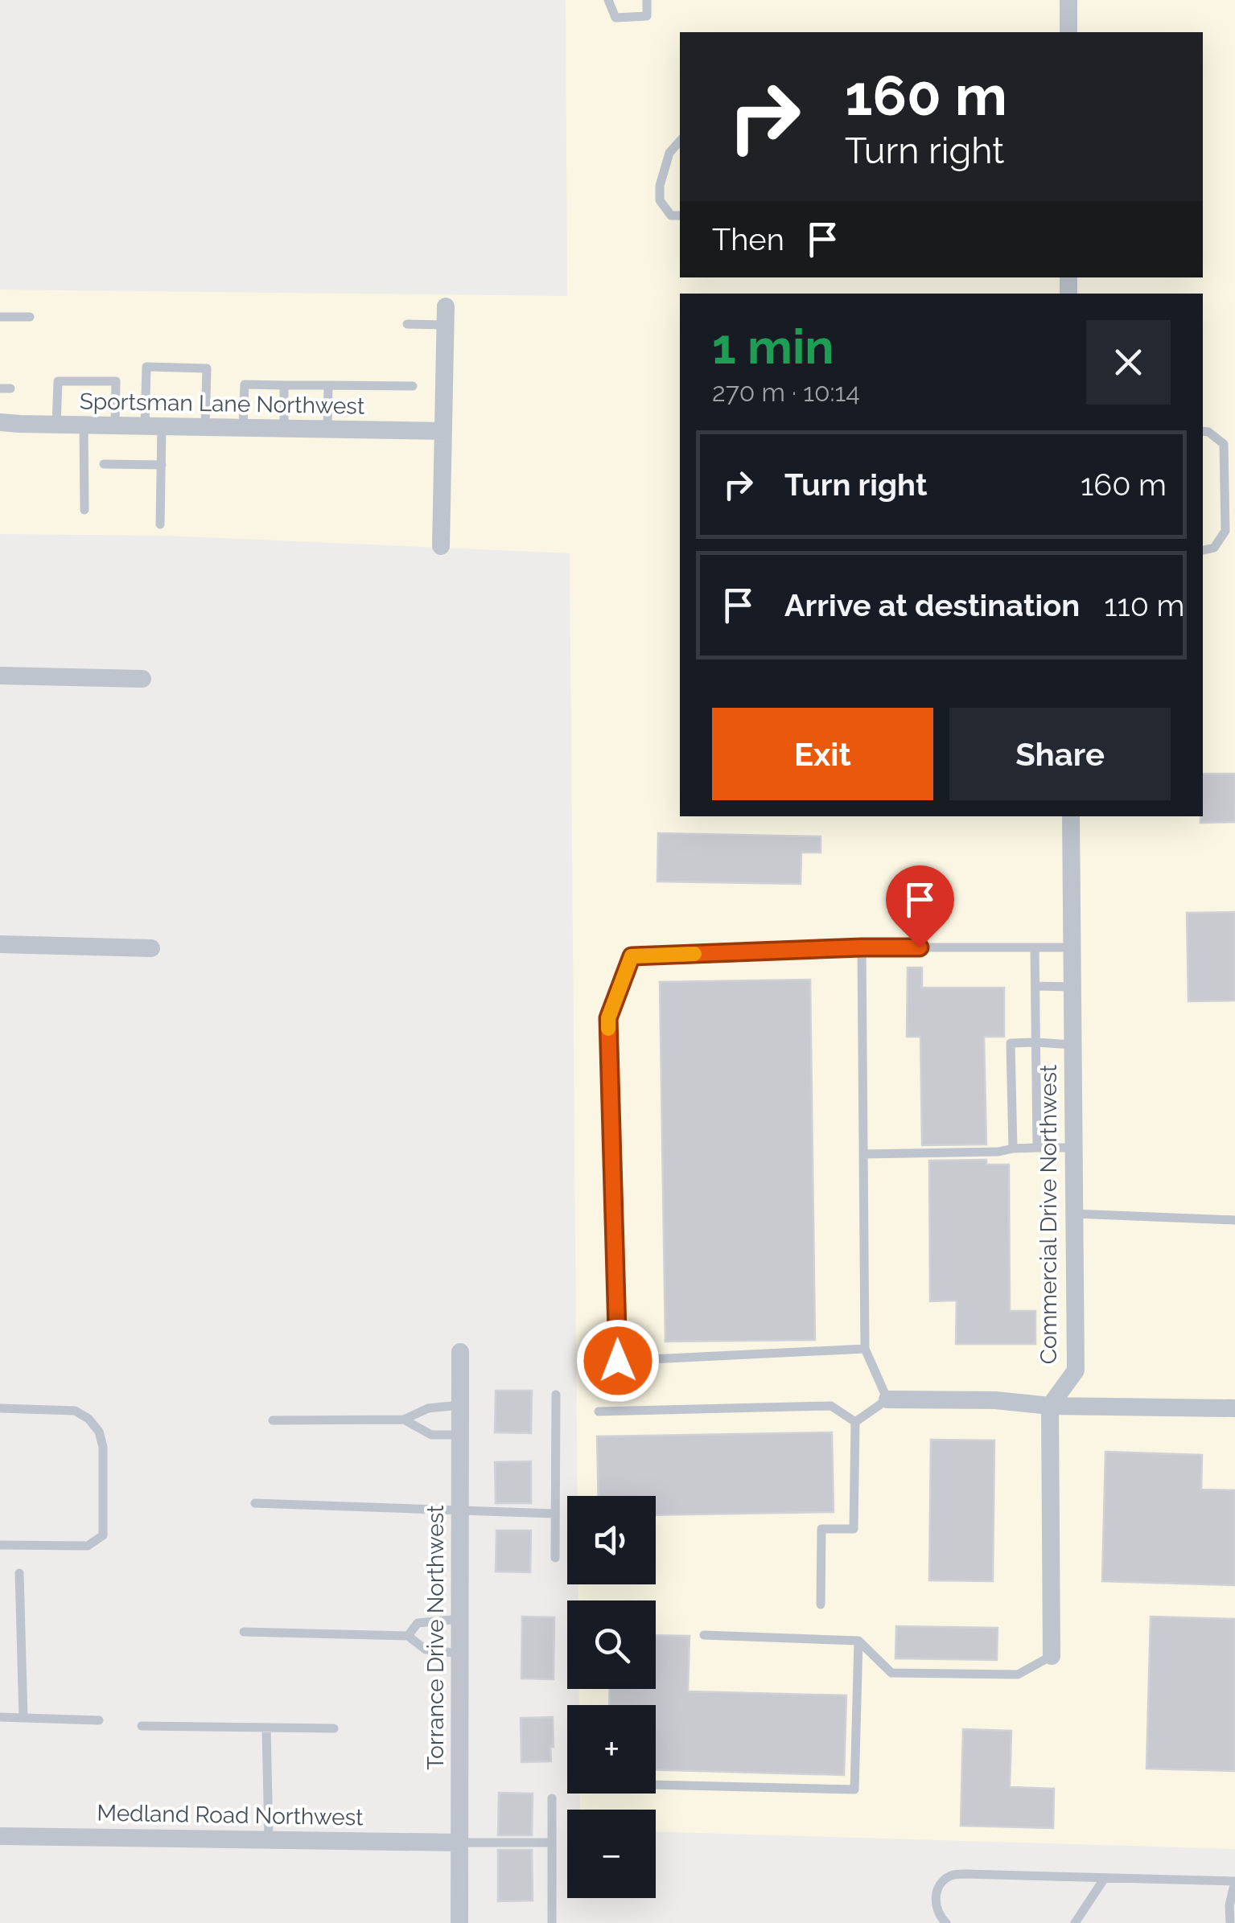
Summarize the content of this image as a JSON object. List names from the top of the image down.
{
  "streets": {
    "street": [
      "Sportsman Lane Northwest",
      "Commercial Drive Northwest",
      "Torrance Drive Northwest",
      "Medland Road Northwest"
    ]
  },
  "crossings": [
    ["Torrance Drive Northwest", "Medland Road Northwest"]
  ],
  "page": {
    "turn": ["160 m", "Turn right"],
    "then": "Then",
    "heading": ["1 min", "270 m · 10:14"],
    "list": [
      {
        "name": "Turn right",
        "value": "160 m"
      },
      {
        "name": "Arrive at destination",
        "value": "110 m"
      }
    ],
    "buttons": ["Exit", "Share"],
    "map_buttons": ["+", "−"]
  }
}
